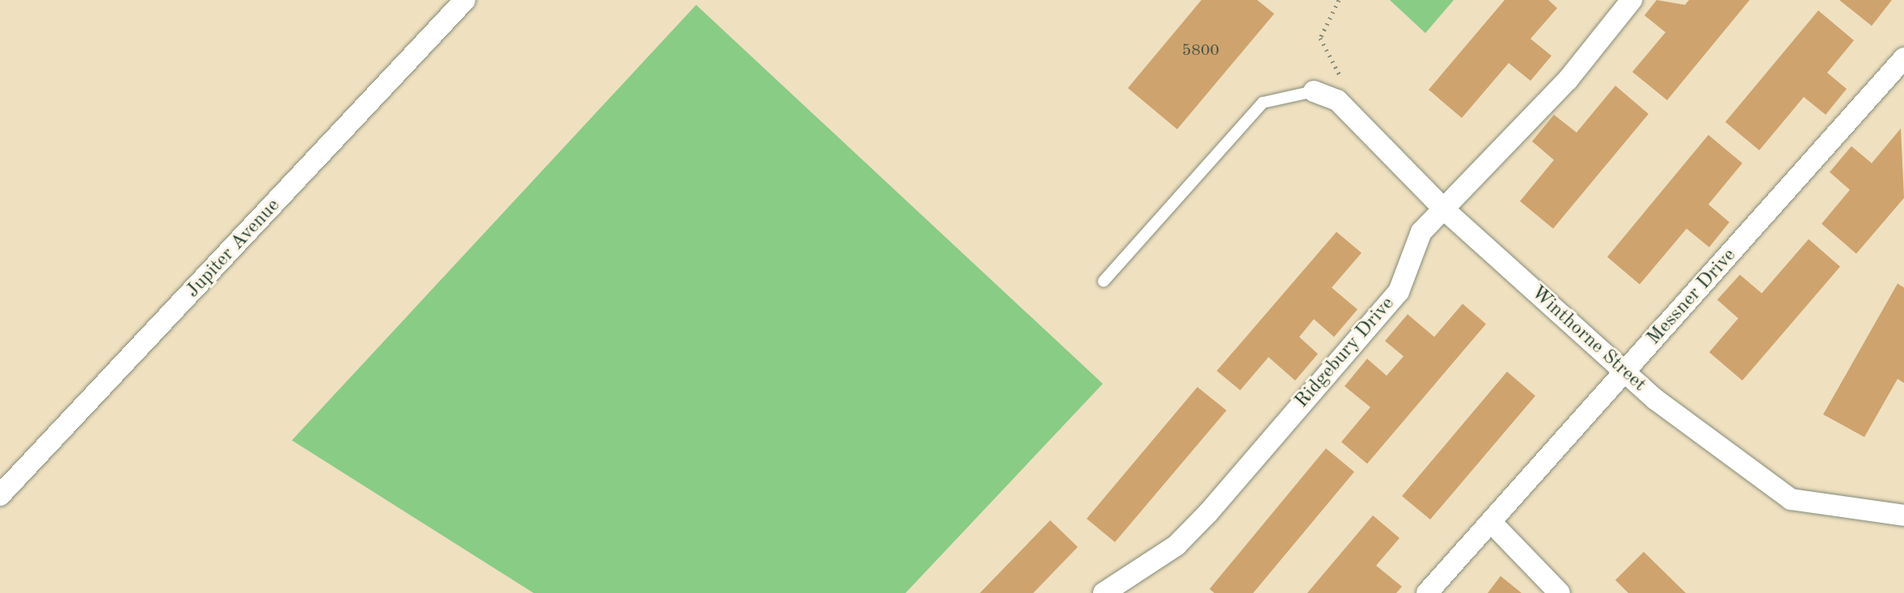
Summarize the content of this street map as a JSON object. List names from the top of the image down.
{
  "streets": {
    "street": [
      "Jupiter Avenue",
      "Messner Drive",
      "Winthorne Street",
      "Ridgebury Drive"
    ]
  },
  "crossings": [
    ["Messner Drive", "Winthorne Street"],
    ["Winthorne Street", "Ridgebury Drive"]
  ],
  "house_numbers": ["5800"]
}
